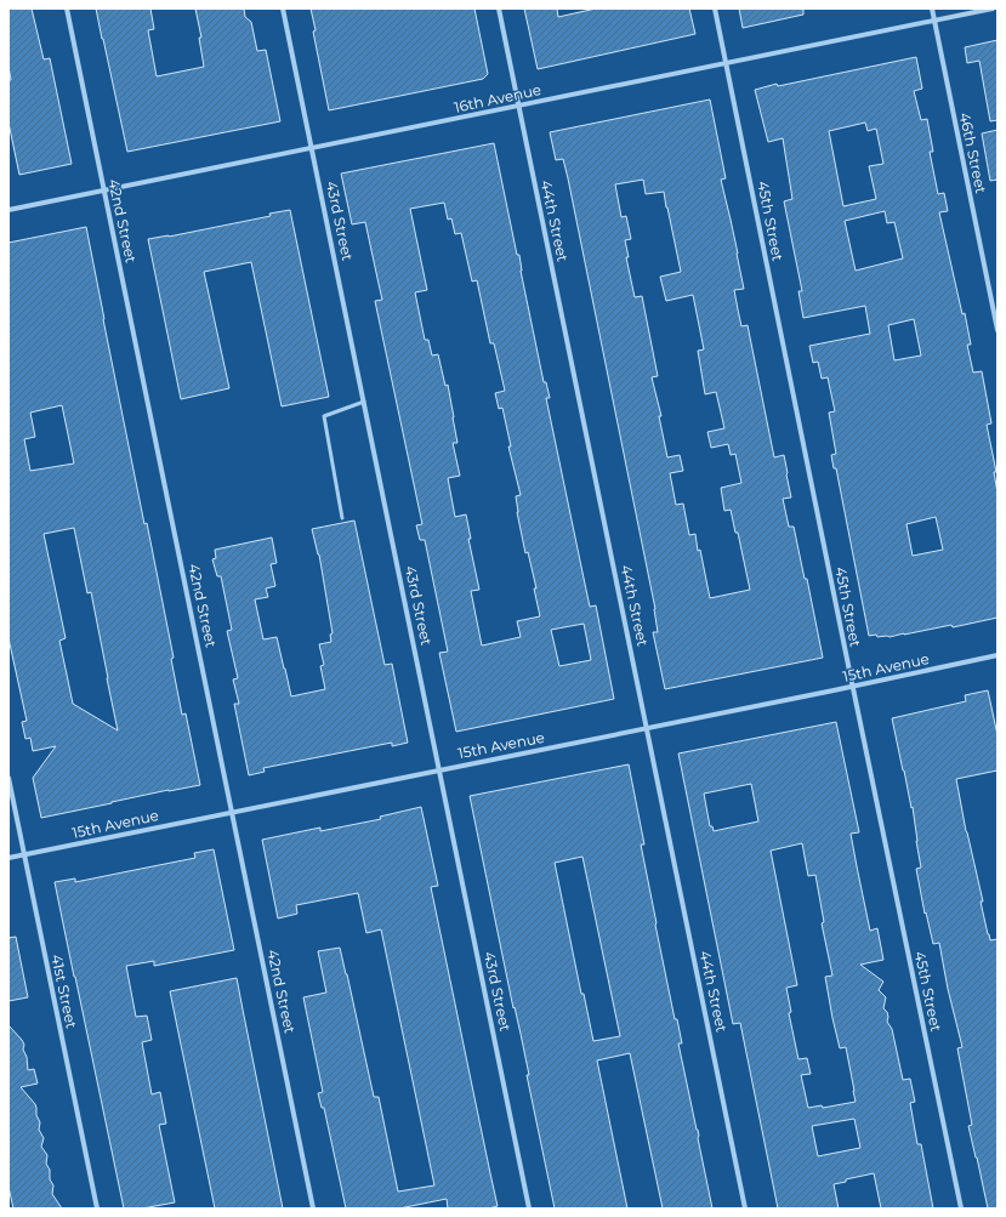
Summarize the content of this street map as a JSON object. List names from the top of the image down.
{
  "streets": {
    "street": [
      "16th Avenue",
      "46th Street",
      "42nd Street",
      "43rd Street",
      "44th Street",
      "45th Street",
      "15th Avenue",
      "41st Street"
    ]
  },
  "crossings": [
    ["16th Avenue", "46th Street"],
    ["16th Avenue", "42nd Street"],
    ["16th Avenue", "43rd Street"],
    ["16th Avenue", "44th Street"],
    ["16th Avenue", "45th Street"],
    ["42nd Street", "15th Avenue"],
    ["43rd Street", "15th Avenue"],
    ["44th Street", "15th Avenue"],
    ["45th Street", "15th Avenue"],
    ["15th Avenue", "41st Street"]
  ]
}
